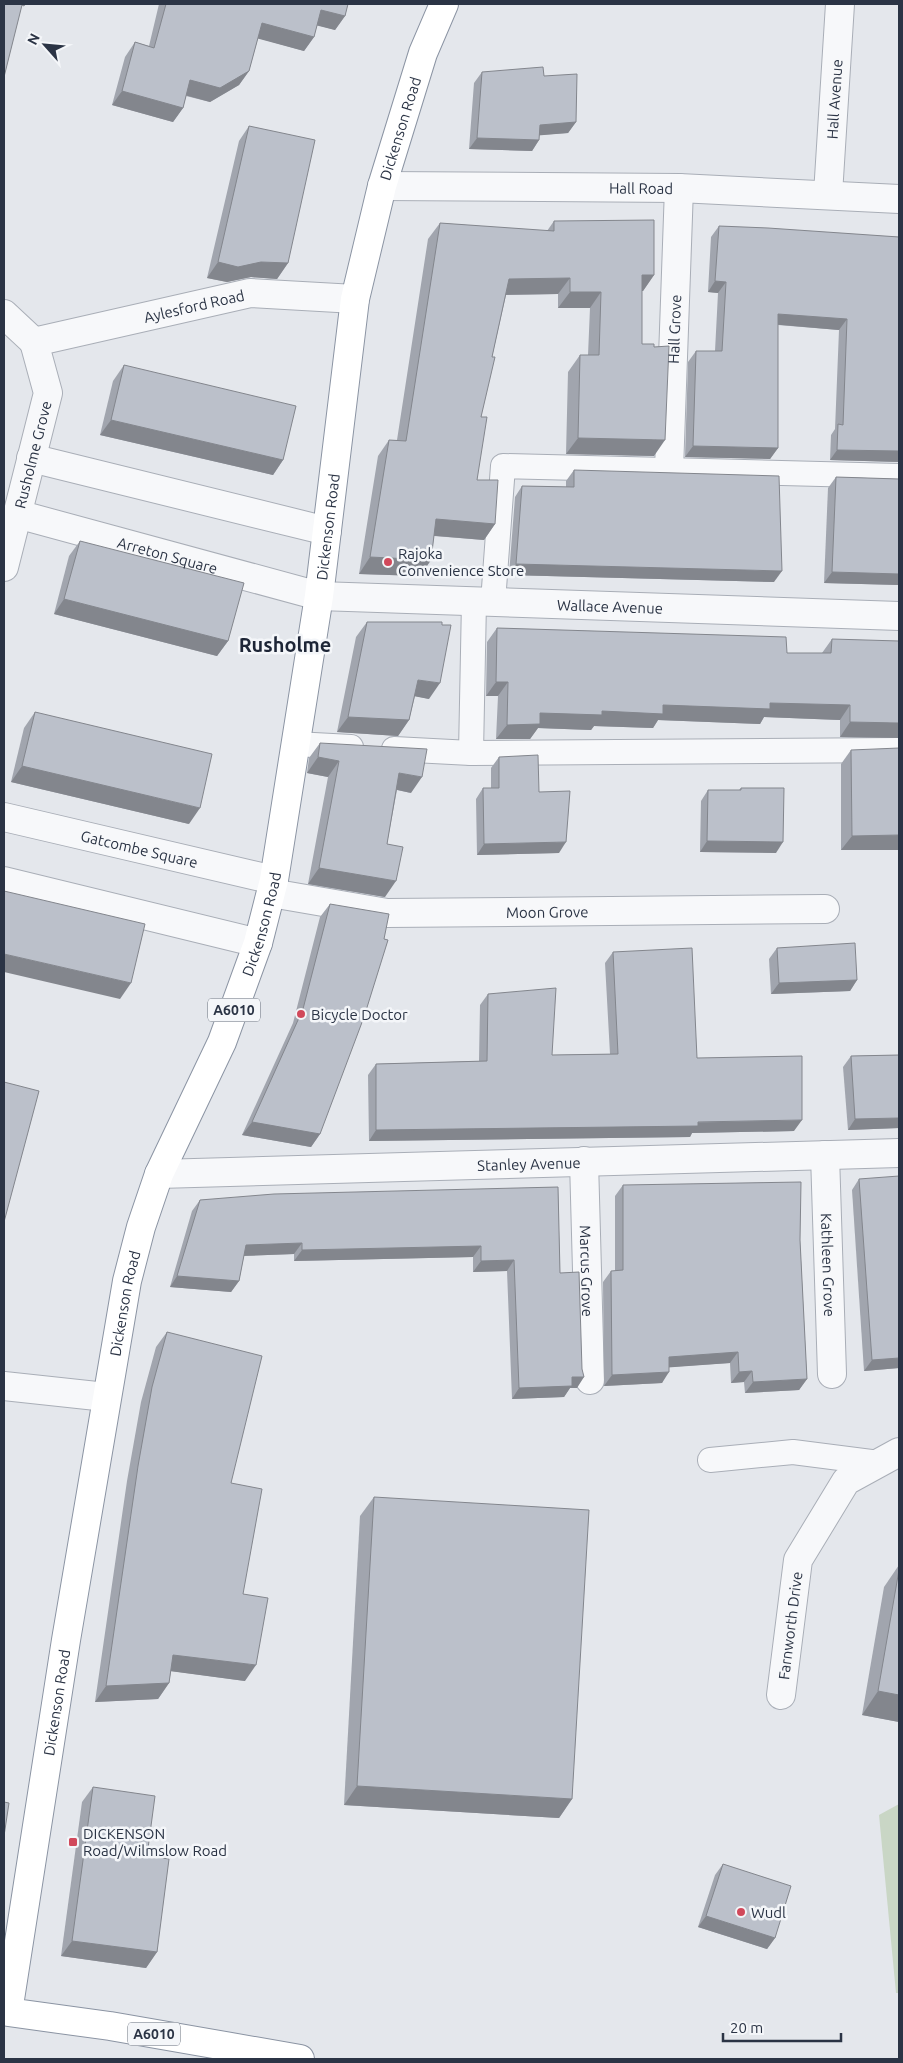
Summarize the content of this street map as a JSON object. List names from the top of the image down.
{
  "streets": {
    "highway": ["Dickenson Road", "A6010"],
    "street": [
      "Hall Avenue",
      "Hall Road",
      "Aylesford Road",
      "Hall Grove",
      "Rusholme Grove",
      "Arreton Square",
      "Wallace Avenue",
      "Gatcombe Square",
      "Moon Grove",
      "Stanley Avenue",
      "Kathleen Grove",
      "Marcus Grove",
      "Farnworth Drive"
    ]
  },
  "crossings": [
    ["Hall Avenue", "Hall Road"],
    ["Dickenson Road", "Hall Road"],
    ["Dickenson Road", "Aylesford Road"],
    ["Dickenson Road", "Arreton Square"],
    ["Dickenson Road", "Wallace Avenue"],
    ["Dickenson Road", "Gatcombe Square"],
    ["Dickenson Road", "Moon Grove"],
    ["Dickenson Road", "Stanley Avenue"],
    ["Hall Road", "Hall Grove"],
    ["Aylesford Road", "Rusholme Grove"],
    ["Rusholme Grove", "Arreton Square"],
    ["Arreton Square", "Wallace Avenue"],
    ["Gatcombe Square", "Moon Grove"],
    ["Stanley Avenue", "Kathleen Grove"],
    ["Stanley Avenue", "Marcus Grove"]
  ],
  "districts": ["Rusholme"],
  "places": {
    "other": ["Rajoka Convenience Store", "Bicycle Doctor", "Wudl"],
    "transit": ["DICKENSON Road/Wilmslow Road"]
  },
  "scale_bar": "20 m",
  "north": "top left"
}
